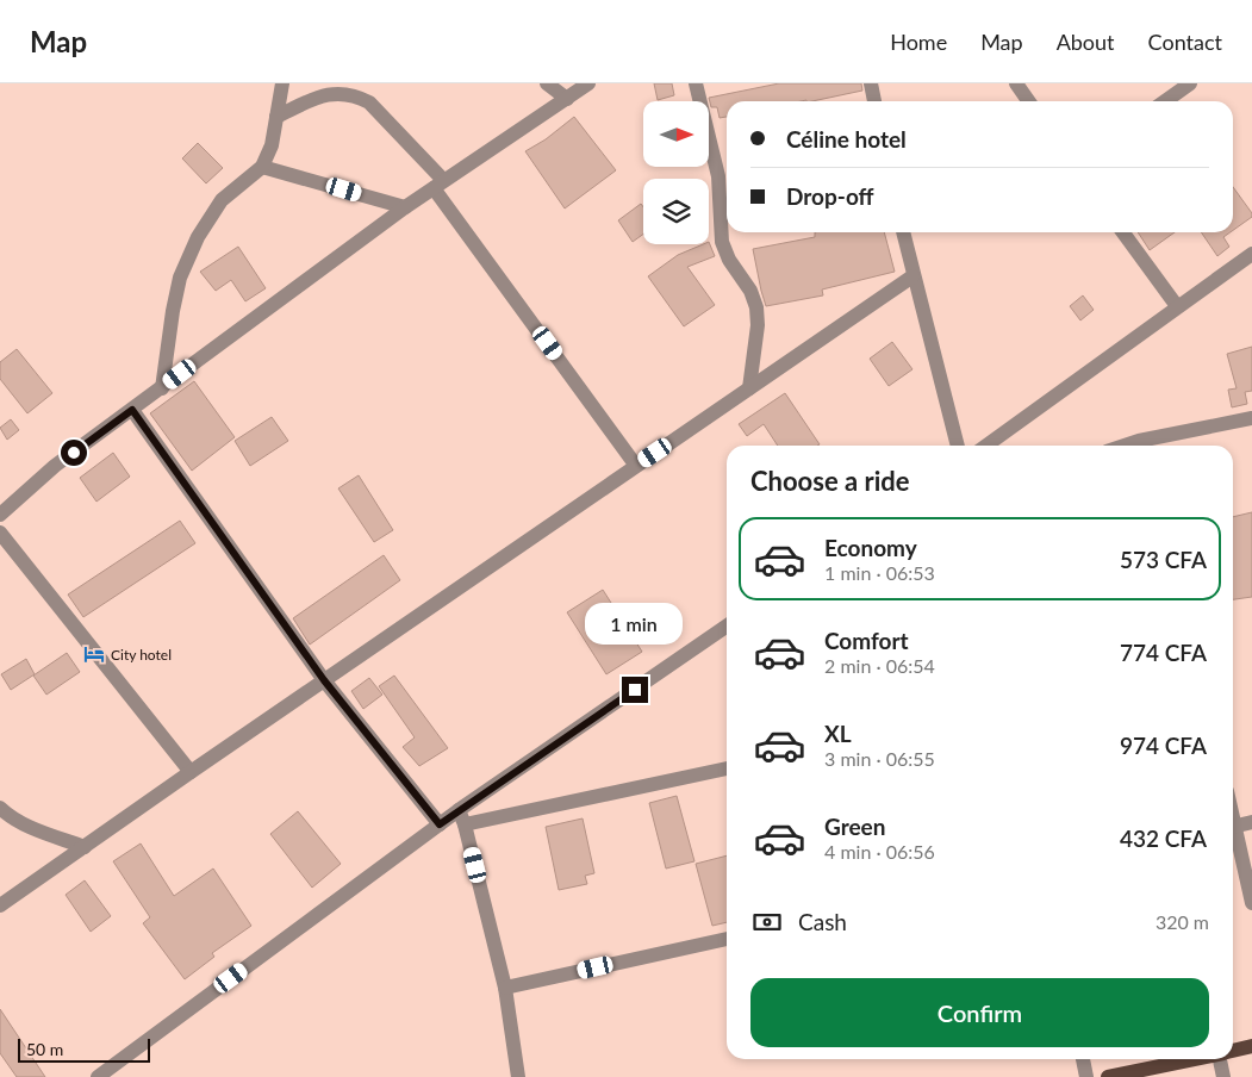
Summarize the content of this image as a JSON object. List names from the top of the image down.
{
  "places": {
    "hotel": ["City hotel"]
  },
  "scale_bar": "50 m",
  "north": "right",
  "page": {
    "header": "Map",
    "nav": [
      "Home",
      "Map",
      "About",
      "Contact"
    ],
    "banner": ["Céline hotel", "Drop-off"],
    "heading": "Choose a ride",
    "list": [
      {
        "name": "Economy",
        "note": "1 min · 06:53",
        "value": "573 CFA"
      },
      {
        "name": "Comfort",
        "note": "2 min · 06:54",
        "value": "774 CFA"
      },
      {
        "name": "XL",
        "note": "3 min · 06:55",
        "value": "974 CFA"
      },
      {
        "name": "Green",
        "note": "4 min · 06:56",
        "value": "432 CFA"
      }
    ],
    "bubble": "1 min",
    "pay": ["Cash", "320 m"],
    "buttons": "Confirm",
    "scale": "50 m"
  }
}
